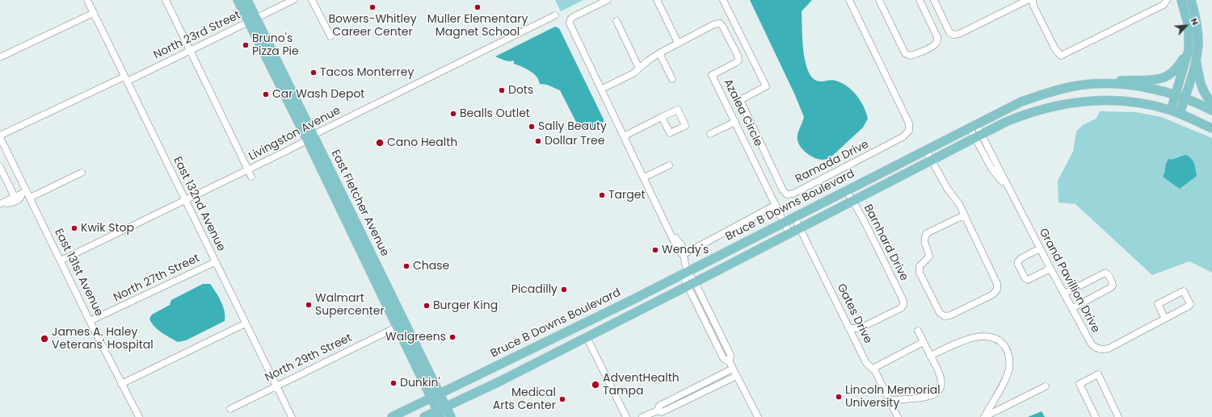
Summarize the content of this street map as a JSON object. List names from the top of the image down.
{
  "streets": {
    "main road": ["East Fletcher Avenue", "Bruce B Downs Boulevard"],
    "street": [
      "North 23rd Street",
      "Azalea Circle",
      "Livingston Avenue",
      "Ramada Drive",
      "East 132nd Avenue",
      "Barnhard Drive",
      "East 131st Avenue",
      "North 27th Street",
      "Grand Pavillion Drive",
      "Gates Drive",
      "North 29th Street"
    ]
  },
  "crossings": [
    ["North 23rd Street", "East Fletcher Avenue"],
    ["North 23rd Street", "East 132nd Avenue"],
    ["North 23rd Street", "East 131st Avenue"],
    ["Azalea Circle", "Bruce B Downs Boulevard"],
    ["Livingston Avenue", "East Fletcher Avenue"],
    ["Livingston Avenue", "East 132nd Avenue"],
    ["Livingston Avenue", "East 131st Avenue"],
    ["East Fletcher Avenue", "Bruce B Downs Boulevard"],
    ["East Fletcher Avenue", "North 29th Street"],
    ["East 132nd Avenue", "North 27th Street"],
    ["East 132nd Avenue", "North 29th Street"],
    ["Bruce B Downs Boulevard", "Barnhard Drive"],
    ["Bruce B Downs Boulevard", "Grand Pavillion Drive"],
    ["Bruce B Downs Boulevard", "Gates Drive"],
    ["Barnhard Drive", "Gates Drive"],
    ["East 131st Avenue", "North 27th Street"]
  ],
  "places": [
    "Bowers-Whitley Career Center",
    "Muller Elementary Magnet School",
    "Bruno's Pizza Pie",
    "Tacos Monterrey",
    "Dots",
    "Car Wash Depot",
    "Bealls Outlet",
    "Sally Beauty",
    "Dollar Tree",
    "Cano Health",
    "Target",
    "Kwik Stop",
    "Wendy's",
    "Chase",
    "Picadilly",
    "Walmart Supercenter",
    "Burger King",
    "Walgreens",
    "James A. Haley Veterans' Hospital",
    "Dunkin'",
    "AdventHealth Tampa",
    "Lincoln Memorial University",
    "Medical Arts Center"
  ],
  "north": "top right"
}
